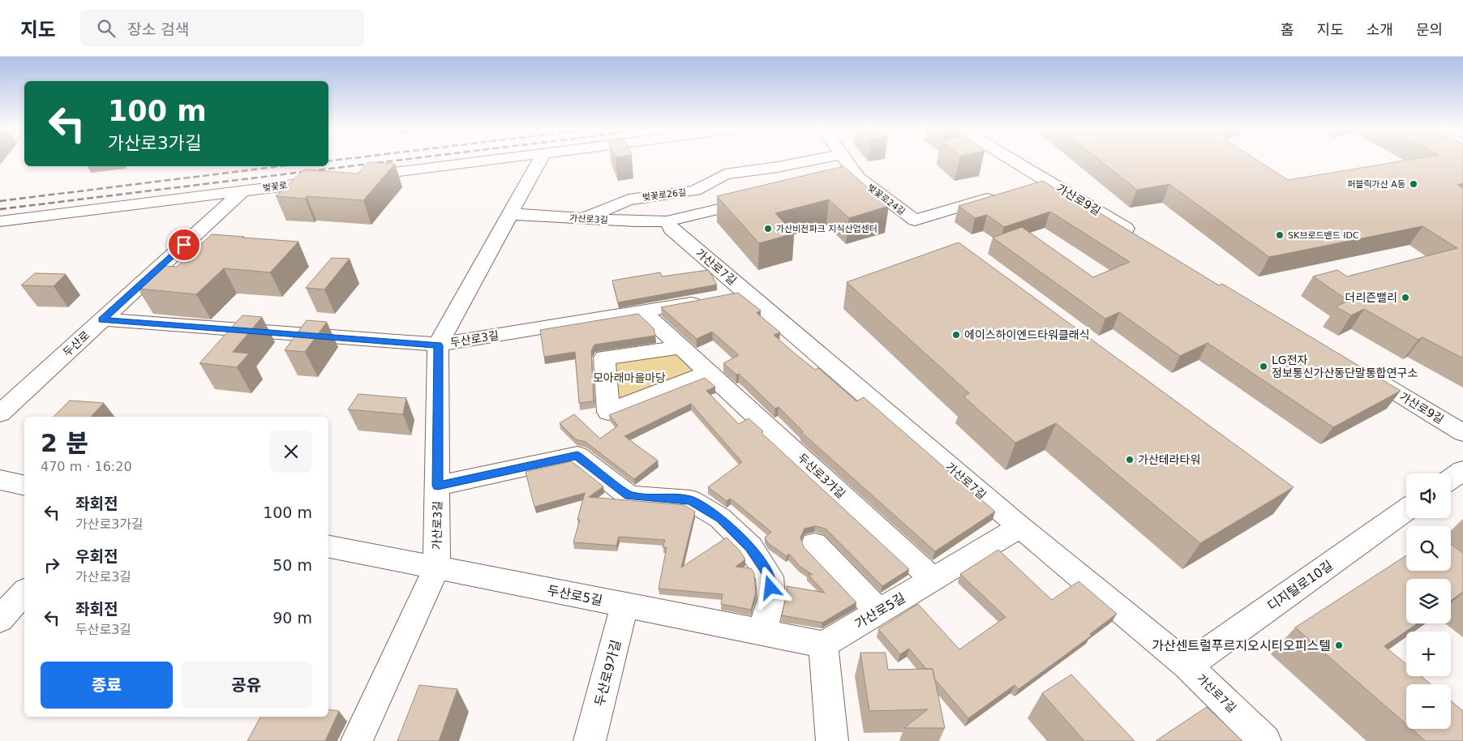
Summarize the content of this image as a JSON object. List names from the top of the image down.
{
  "streets": {
    "street": [
      "벚꽃로",
      "벚꽃로26길",
      "벚꽃로24길",
      "가산로9길",
      "가산로3길",
      "가산로7길",
      "두산로3길",
      "두산로",
      "두산로3가길",
      "디지털로10길",
      "두산로5길",
      "가산로5길",
      "두산로9가길"
    ]
  },
  "crossings": [
    ["벚꽃로", "두산로"],
    ["벚꽃로26길", "가산로3길"],
    ["가산로3길", "가산로7길"],
    ["가산로3길", "두산로3길"],
    ["가산로3길", "두산로5길"],
    ["가산로7길", "두산로3길"],
    ["가산로7길", "디지털로10길"],
    ["가산로7길", "가산로5길"],
    ["두산로3길", "두산로"],
    ["두산로3길", "두산로3가길"],
    ["두산로3가길", "가산로5길"],
    ["두산로5길", "가산로5길"],
    ["두산로5길", "두산로9가길"]
  ],
  "parks": ["모아래마을마당"],
  "places": [
    "퍼블릭가산 A동",
    "가산비전파크 지식산업센터",
    "SK브로드밴드 IDC",
    "더리즌밸리",
    "에이스하이엔드타워클래식",
    "LG전자 정보통신가산동단말통합연구소",
    "가산테라타워",
    "가산센트럴푸르지오시티오피스텔"
  ],
  "page": {
    "header": "지도",
    "search": "장소 검색",
    "nav": [
      "홈",
      "지도",
      "소개",
      "문의"
    ],
    "turn": ["100 m", "가산로3가길"],
    "heading": ["2 분", "470 m · 16:20"],
    "map_buttons": ["+", "−"],
    "list": [
      {
        "name": "좌회전",
        "note": "가산로3가길",
        "value": "100 m"
      },
      {
        "name": "우회전",
        "note": "가산로3길",
        "value": "50 m"
      },
      {
        "name": "좌회전",
        "note": "두산로3길",
        "value": "90 m"
      }
    ],
    "buttons": ["종료", "공유"]
  }
}
